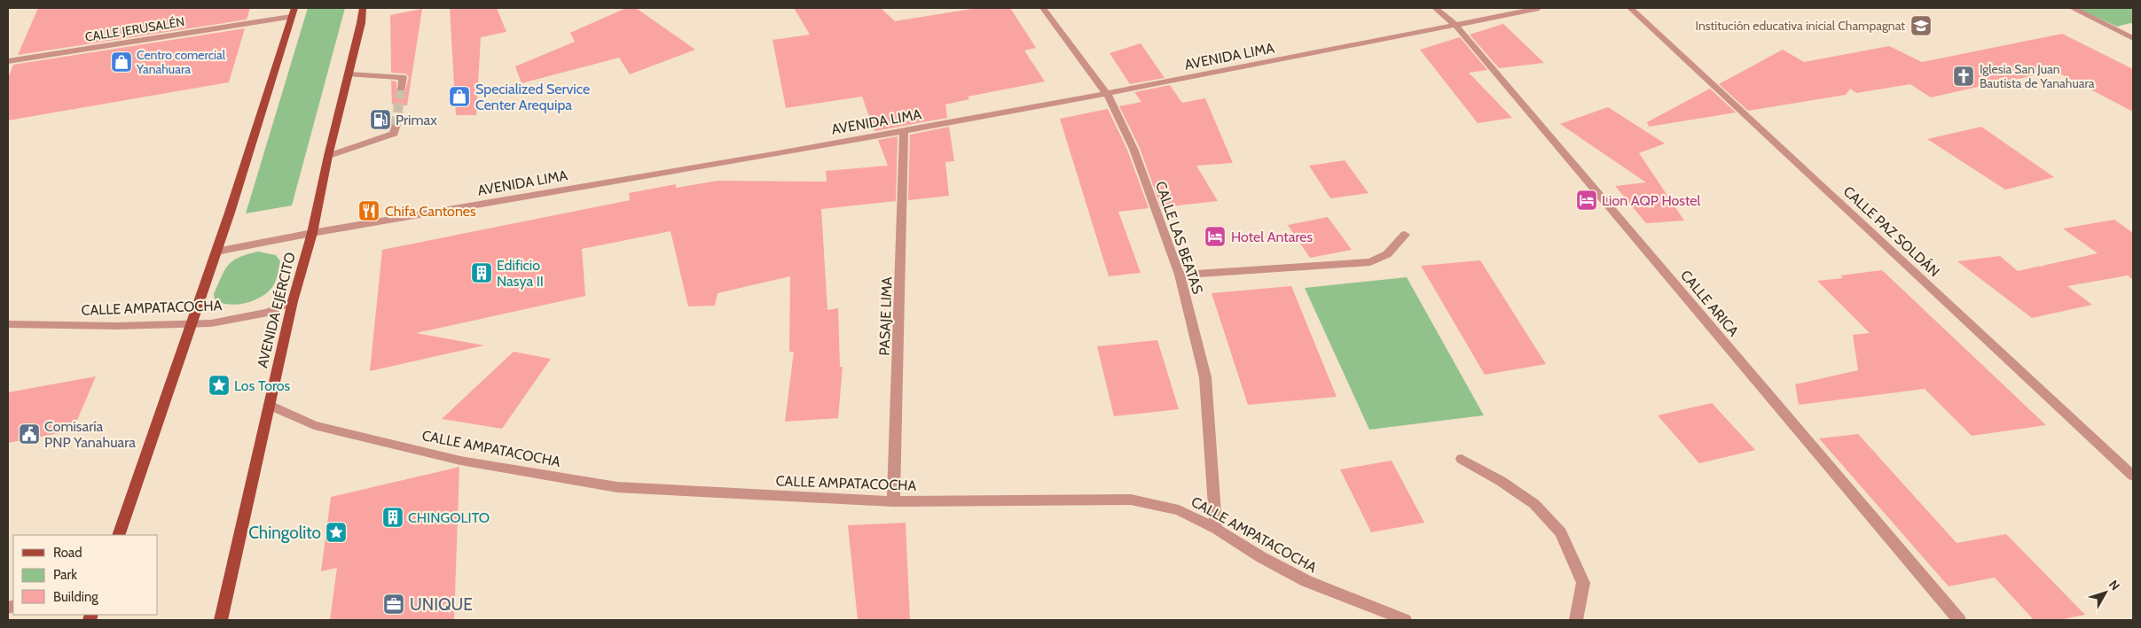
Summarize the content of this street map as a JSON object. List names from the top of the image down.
{
  "streets": {
    "main road": ["AVENIDA EJÉRCITO"],
    "street": [
      "CALLE JERUSALÉN",
      "AVENIDA LIMA",
      "CALLE PAZ SOLDÁN",
      "CALLE LAS BEATAS",
      "CALLE ARICA",
      "CALLE AMPATACOCHA",
      "PASAJE LIMA"
    ]
  },
  "crossings": [
    ["AVENIDA LIMA", "CALLE LAS BEATAS"],
    ["AVENIDA LIMA", "CALLE ARICA"],
    ["AVENIDA LIMA", "AVENIDA EJÉRCITO"],
    ["AVENIDA LIMA", "PASAJE LIMA"],
    ["CALLE LAS BEATAS", "CALLE AMPATACOCHA"],
    ["CALLE AMPATACOCHA", "AVENIDA EJÉRCITO"],
    ["CALLE AMPATACOCHA", "PASAJE LIMA"]
  ],
  "places": {
    "school or university": ["Institución educativa inicial Champagnat"],
    "shop": ["Centro comercial Yanahuara", "Specialized Service Center Arequipa"],
    "church": ["Iglesia San Juan Bautista de Yanahuara"],
    "fuel station": ["Primax"],
    "hotel": ["Lion AQP Hostel", "Hotel Antares"],
    "restaurant": ["Chifa Cantones"],
    "building": ["Edificio Nasya II", "CHINGOLITO"],
    "place": ["Los Toros", "Chingolito"],
    "public building": ["Comisaría PNP Yanahuara"],
    "office": ["UNIQUE"]
  },
  "legend": ["Road", "Park", "Building"],
  "north": "top right"
}
